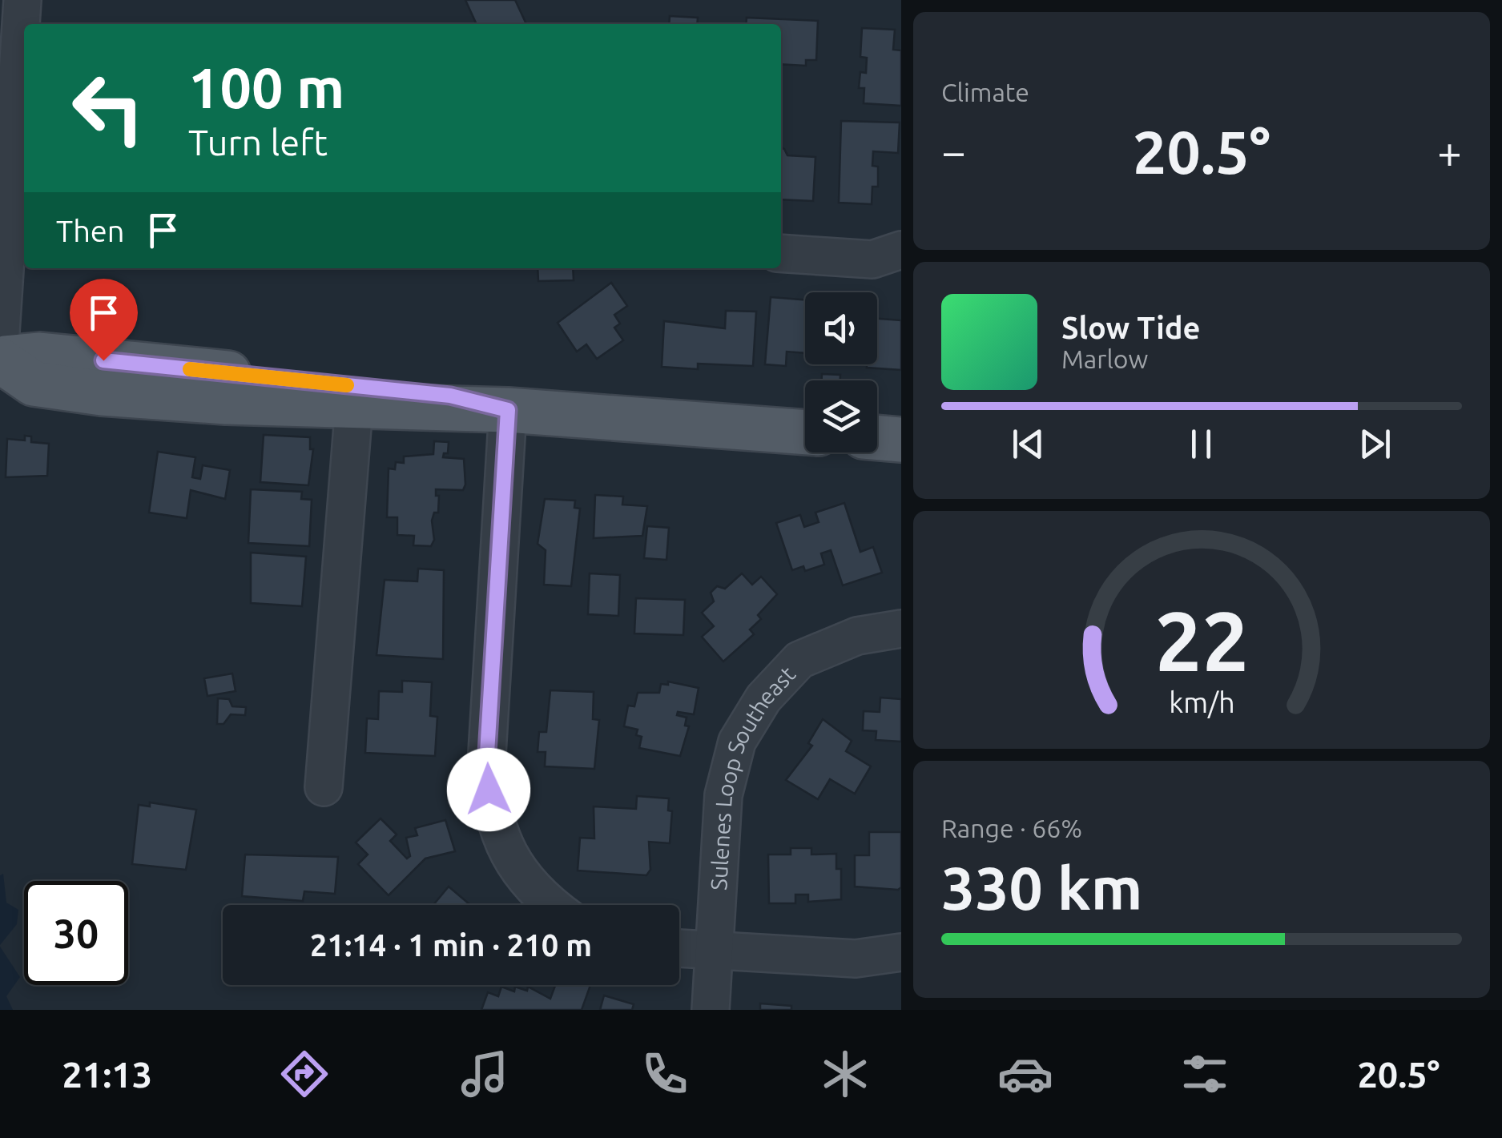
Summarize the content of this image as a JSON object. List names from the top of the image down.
{
  "streets": {
    "street": ["Sulenes Loop Southeast"]
  },
  "page": {
    "tile": [
      "Climate",
      ["Range · 66%", "330 km"]
    ],
    "turn": ["100 m", "Turn left"],
    "heat": ["−", "20.5°", "+"],
    "then": "Then",
    "song": ["Slow Tide", "Marlow"],
    "limit": "30",
    "trip": "21:14 · 1 min · 210 m",
    "tabs": ["21:13", "20.5°"],
    "gauge": ["22", "km/h"]
  }
}
